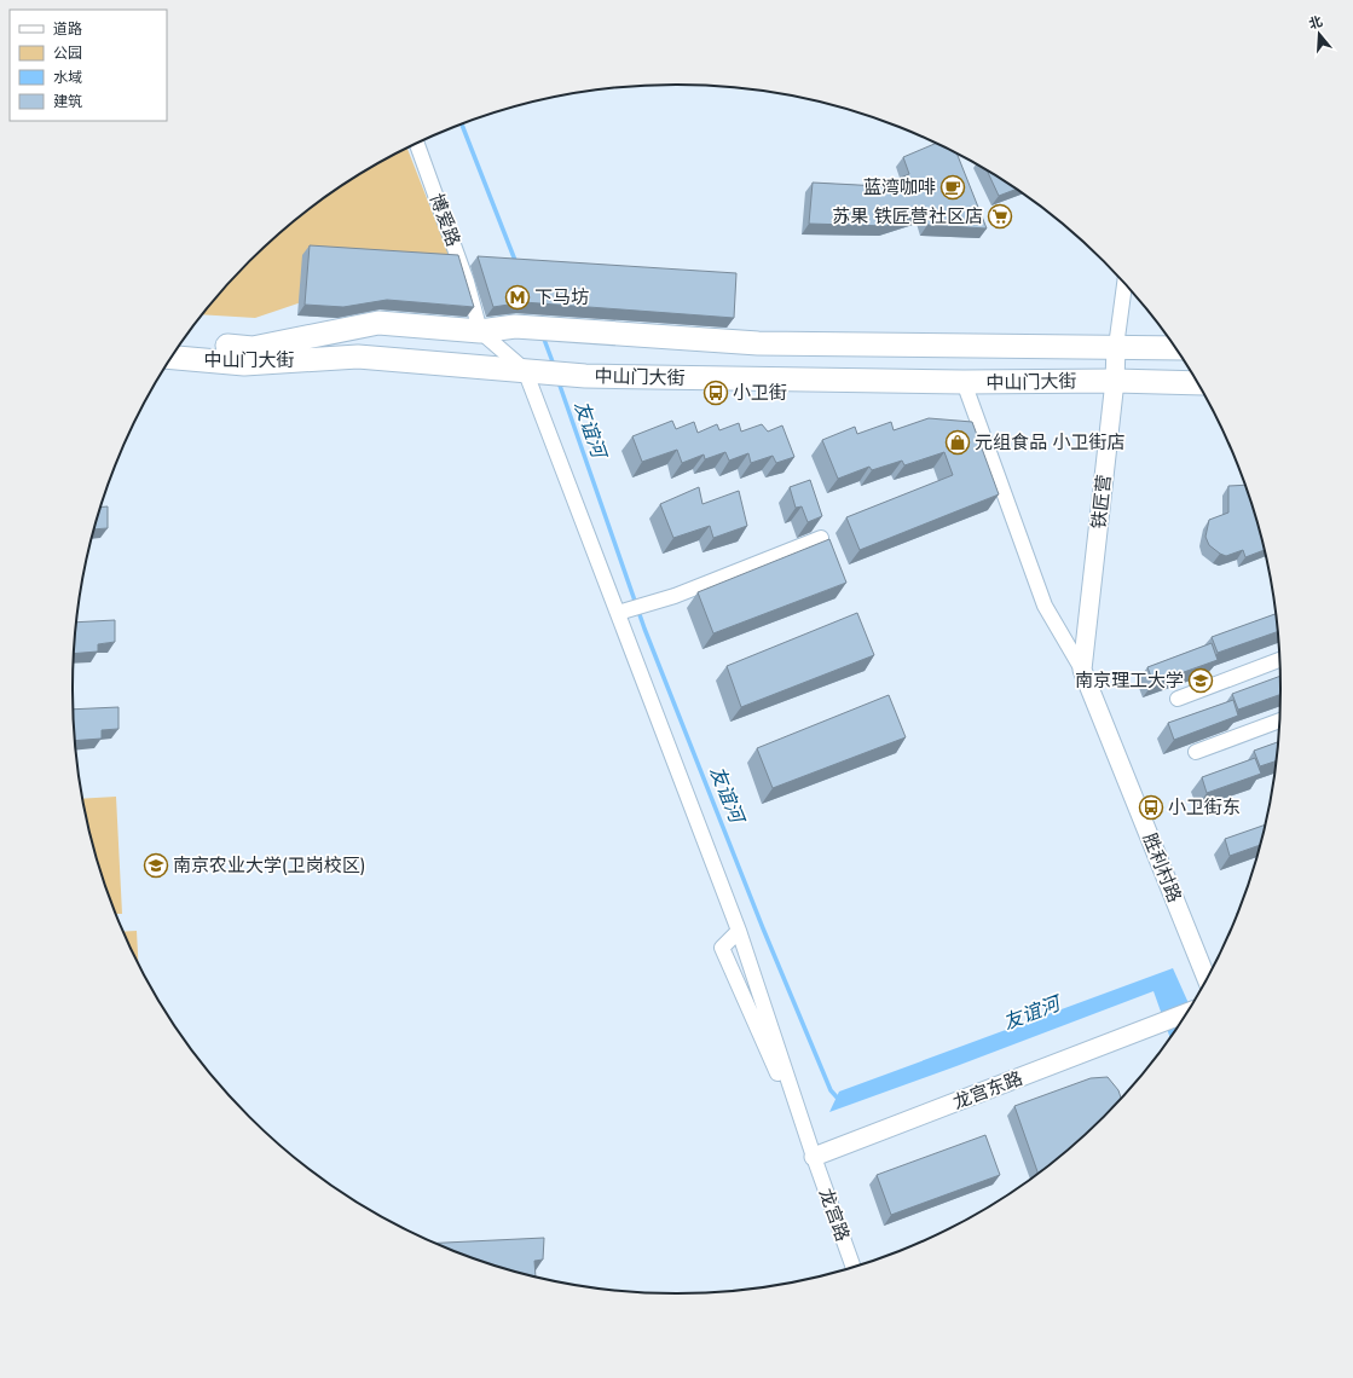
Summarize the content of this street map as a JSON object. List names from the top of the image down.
{
  "streets": {
    "main road": ["中山门大街"],
    "street": [
      "博爱路",
      "铁匠营",
      "胜利村路",
      "龙宫东路",
      "龙宫路"
    ]
  },
  "crossings": [
    ["博爱路", "中山门大街"],
    ["中山门大街", "铁匠营"],
    ["铁匠营", "胜利村路"],
    ["龙宫东路", "龙宫路"]
  ],
  "water": ["友谊河"],
  "places": {
    "cafe": ["蓝湾咖啡"],
    "supermarket": ["苏果 铁匠营社区店"],
    "metro station": ["下马坊"],
    "bus stop": ["小卫街", "小卫街东"],
    "shop": ["元组食品 小卫街店"],
    "school or university": ["南京理工大学", "南京农业大学(卫岗校区)"]
  },
  "legend": [
    "道路",
    "公园",
    "水域",
    "建筑"
  ],
  "north": "top"
}
